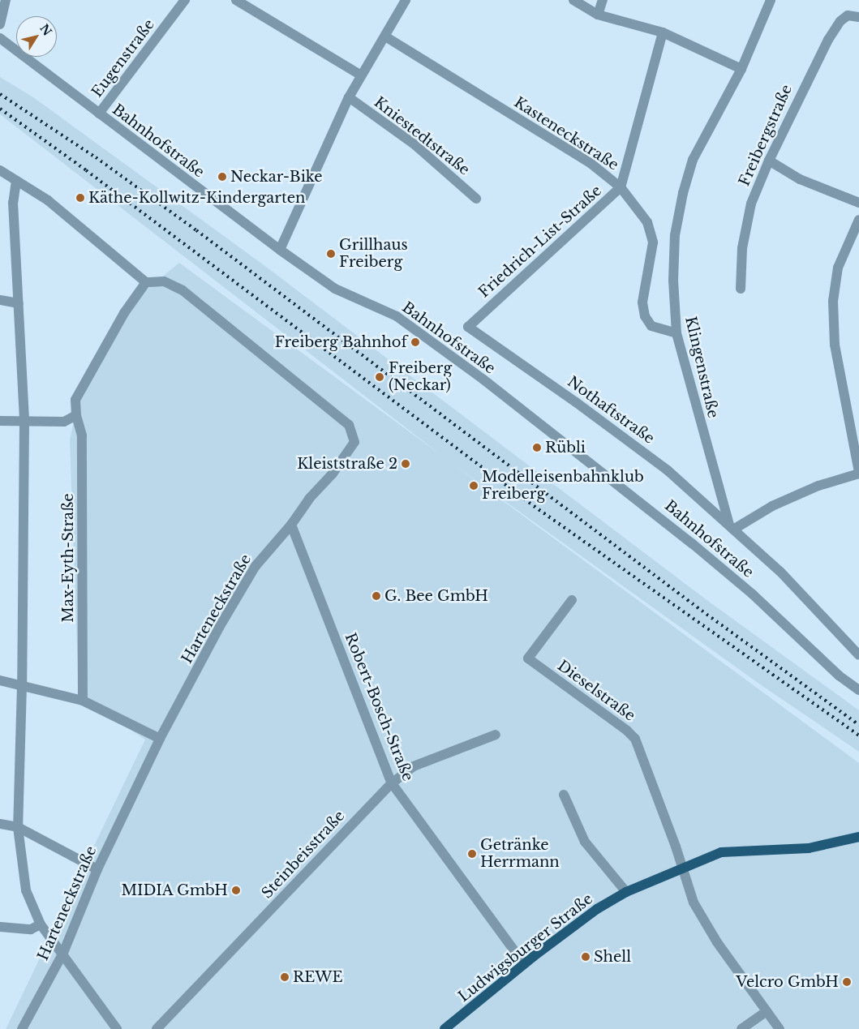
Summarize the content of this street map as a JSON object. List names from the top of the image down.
{
  "streets": {
    "main road": ["Ludwigsburger Straße"],
    "street": [
      "Eugenstraße",
      "Kasteneckstraße",
      "Freibergstraße",
      "Kniestedtstraße",
      "Bahnhofstraße",
      "Friedrich-List-Straße",
      "Klingenstraße",
      "Nothaftstraße",
      "Max-Eyth-Straße",
      "Harteneckstraße",
      "Dieselstraße",
      "Robert-Bosch-Straße",
      "Steinbeisstraße"
    ]
  },
  "crossings": [
    ["Eugenstraße", "Bahnhofstraße"],
    ["Kasteneckstraße", "Friedrich-List-Straße"],
    ["Kasteneckstraße", "Klingenstraße"],
    ["Friedrich-List-Straße", "Nothaftstraße"],
    ["Klingenstraße", "Nothaftstraße"],
    ["Max-Eyth-Straße", "Harteneckstraße"],
    ["Harteneckstraße", "Robert-Bosch-Straße"],
    ["Dieselstraße", "Ludwigsburger Straße"],
    ["Robert-Bosch-Straße", "Steinbeisstraße"],
    ["Robert-Bosch-Straße", "Ludwigsburger Straße"]
  ],
  "places": [
    "Neckar-Bike",
    "Käthe-Kollwitz-Kindergarten",
    "Grillhaus Freiberg",
    "Freiberg Bahnhof",
    "Freiberg (Neckar)",
    "Rübli",
    "Kleiststraße 2",
    "Modelleisenbahnklub Freiberg",
    "G. Bee GmbH",
    "Getränke Herrmann",
    "MIDIA GmbH",
    "Shell",
    "REWE",
    "Velcro GmbH"
  ],
  "north": "top right"
}
